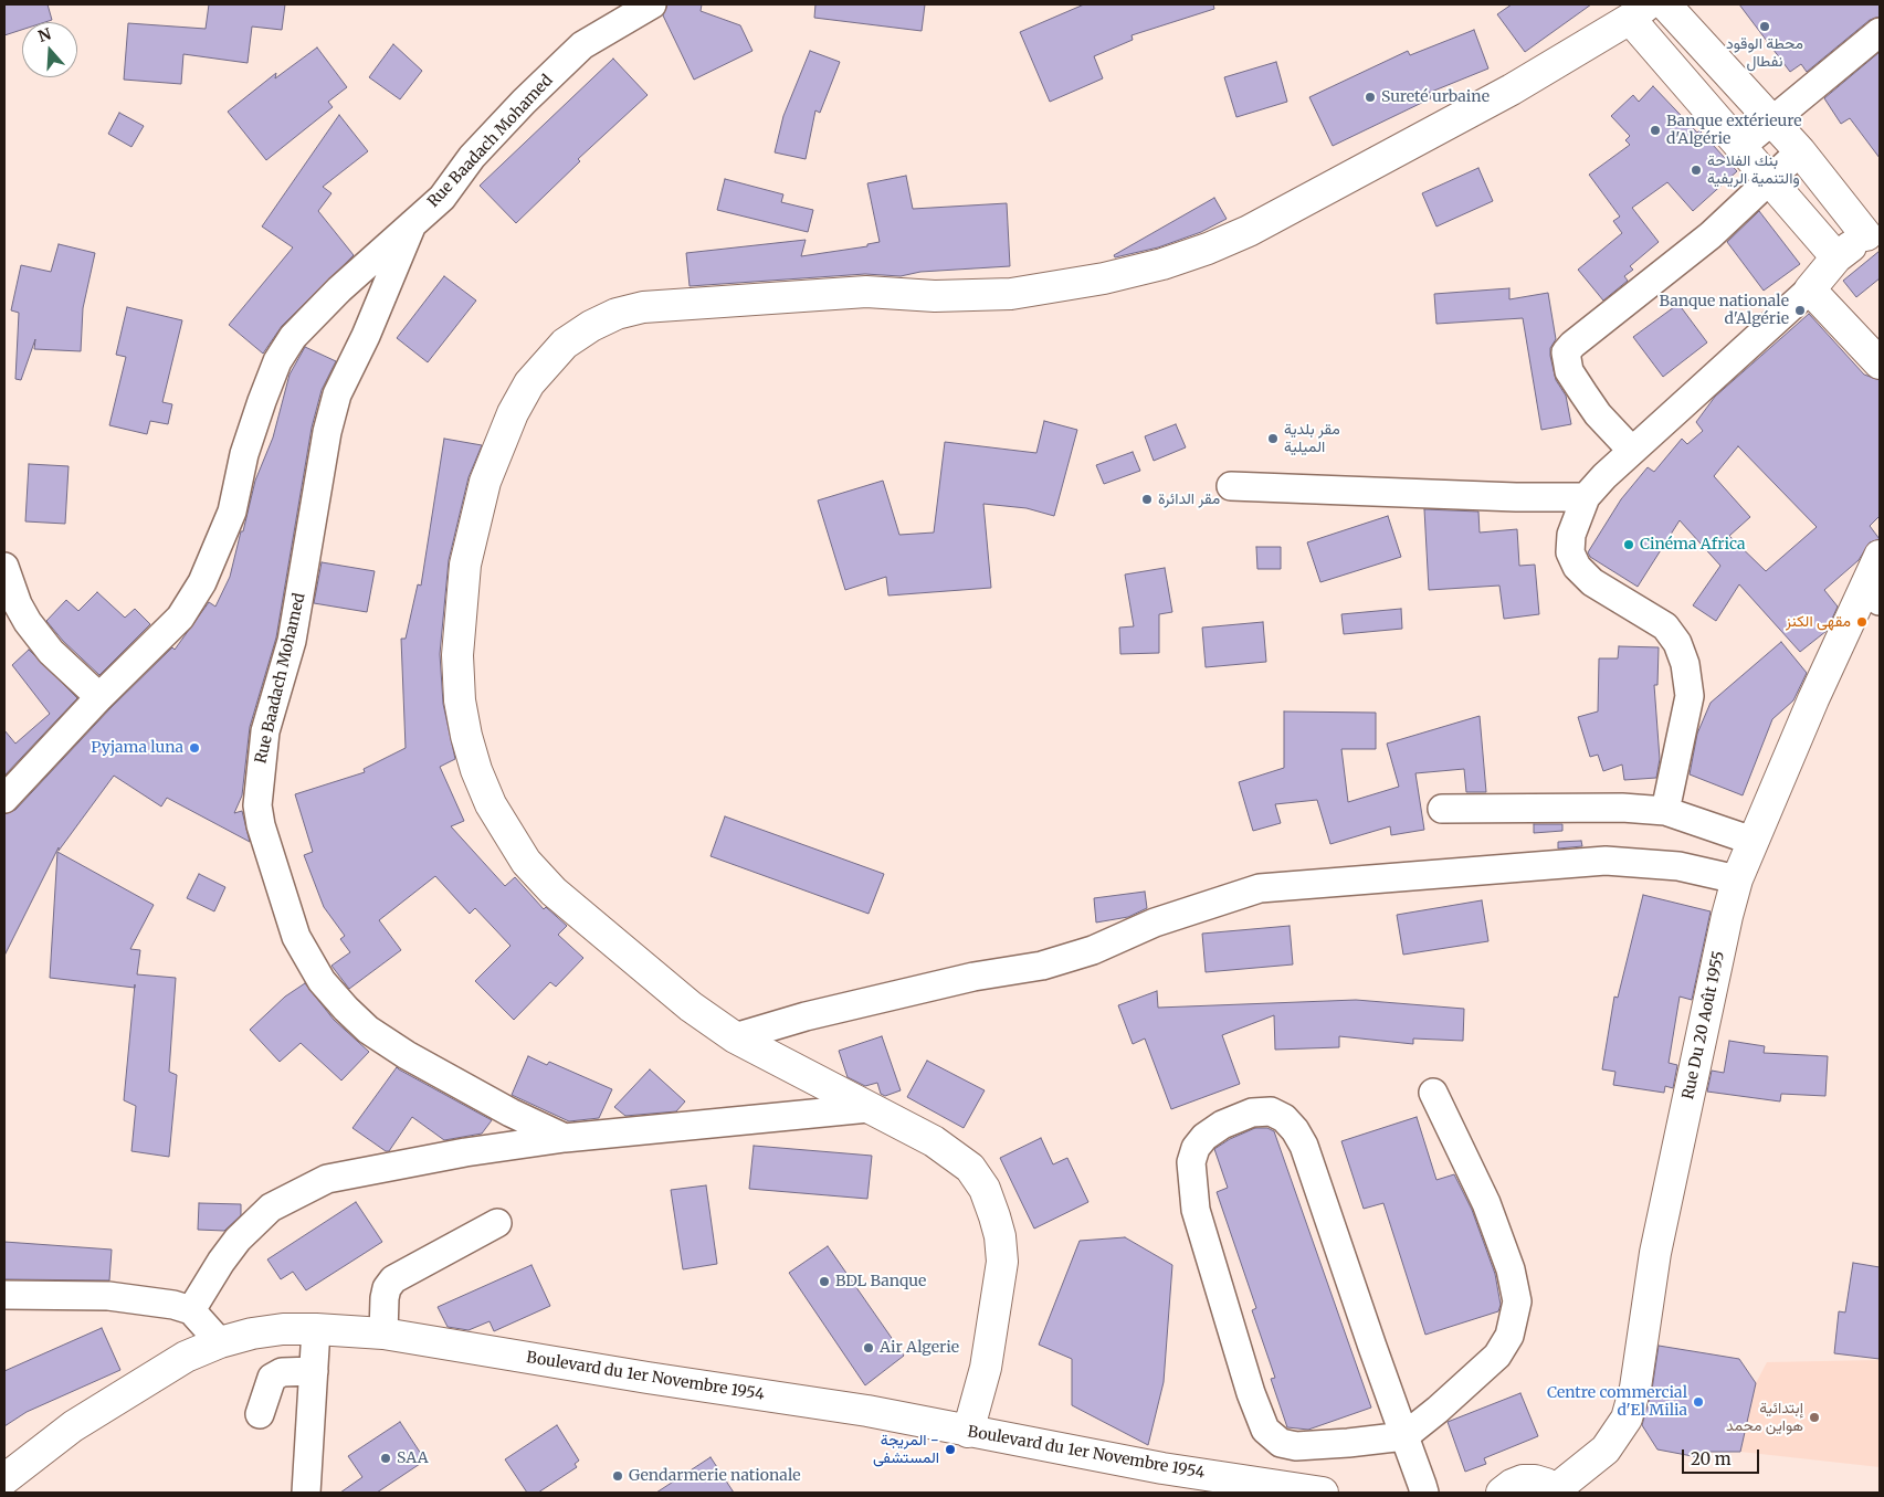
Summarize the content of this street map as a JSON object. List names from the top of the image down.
{
  "streets": {
    "main road": ["Rue Du 20 Août 1955", "Boulevard du 1er Novembre 1954"],
    "street": ["Rue Baadach Mohamed"]
  },
  "places": [
    "محطة الوقود نفطال",
    "Sureté urbaine",
    "Banque extérieure d'Algérie",
    "بنك الفلاحة والتنمية الريفية",
    "Banque nationale d'Algérie",
    "مقر بلدية الميلية",
    "مقر الدائرة",
    "Cinéma Africa",
    "مقهى الكنز",
    "Pyjama luna",
    "BDL Banque",
    "Air Algerie",
    "Centre commercial d'El Milia",
    "إبتدائية هواين محمد",
    "المريجة - المستشفى",
    "SAA",
    "Gendarmerie nationale"
  ],
  "scale_bar": "20 m",
  "north": "top"
}
